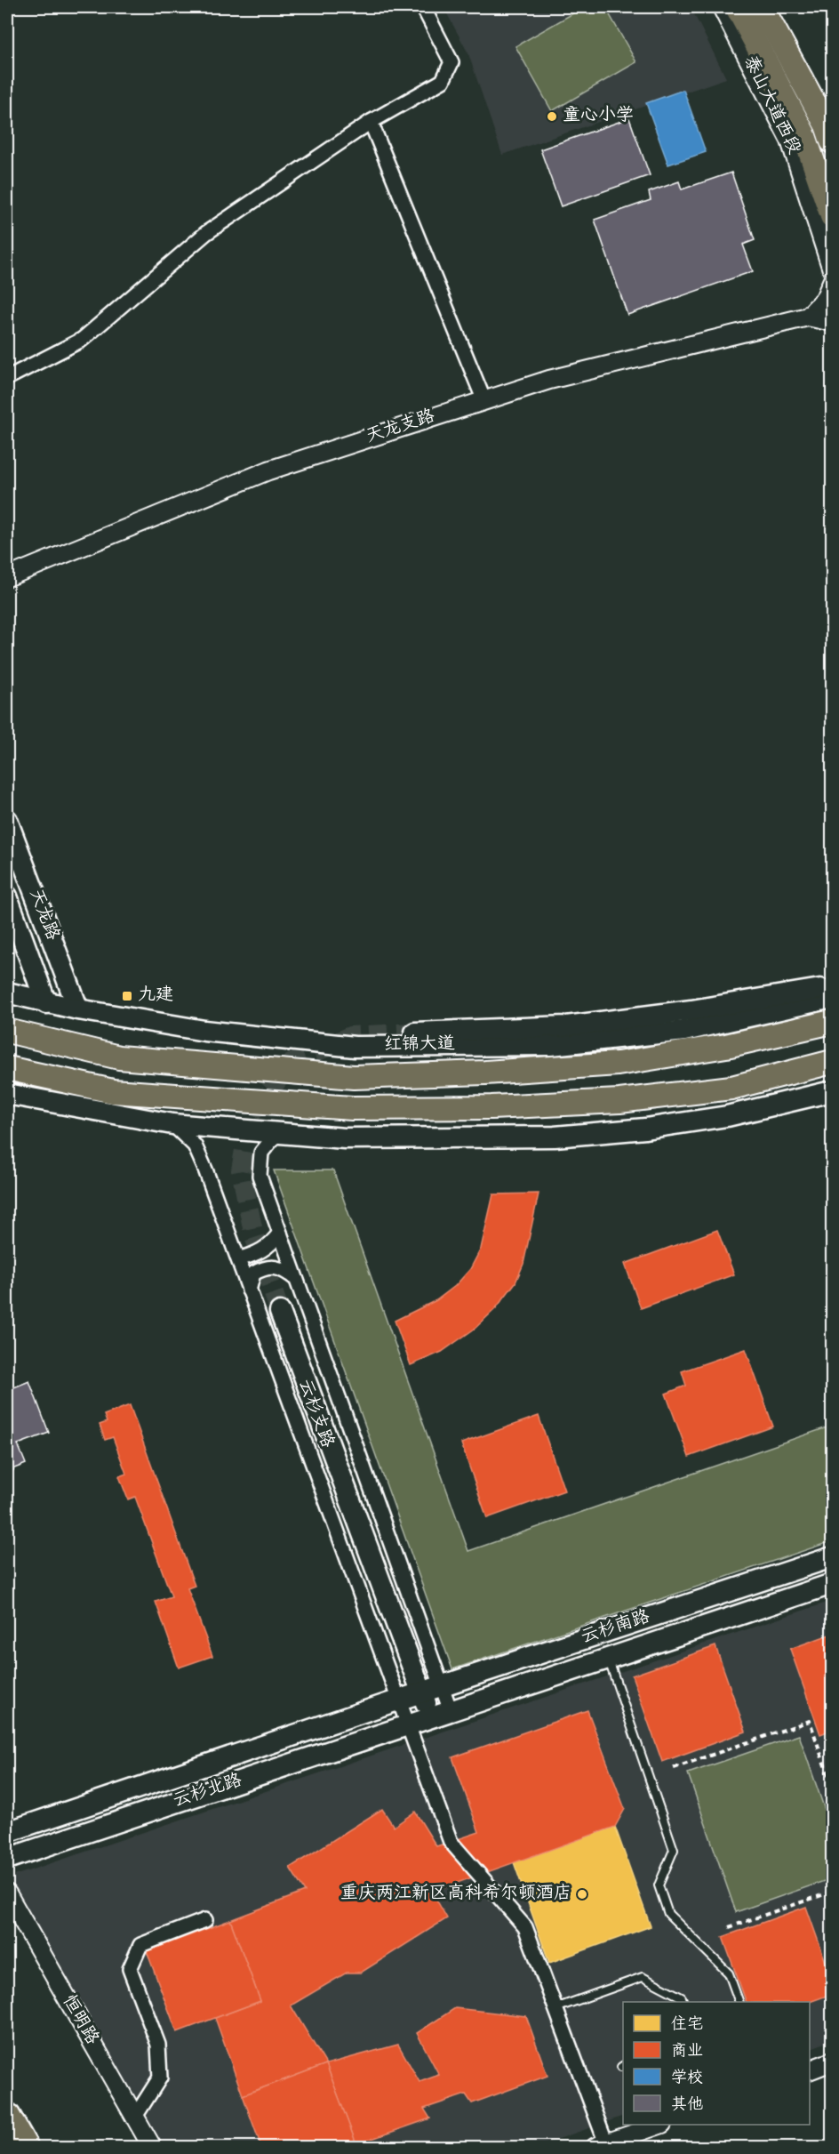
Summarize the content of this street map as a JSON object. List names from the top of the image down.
{
  "streets": {
    "main road": [
      "泰山大道西段",
      "天龙路",
      "红锦大道",
      "云杉南路",
      "云杉北路"
    ],
    "street": ["天龙支路", "云杉支路", "恒明路"]
  },
  "crossings": [
    ["天龙路", "红锦大道"],
    ["云杉支路", "云杉南路"],
    ["云杉支路", "云杉北路"],
    ["云杉南路", "云杉北路"]
  ],
  "places": {
    "other": ["童心小学", "重庆两江新区高科希尔顿酒店"],
    "transit": ["九建"]
  },
  "legend": [
    "住宅",
    "商业",
    "学校",
    "其他"
  ]
}
